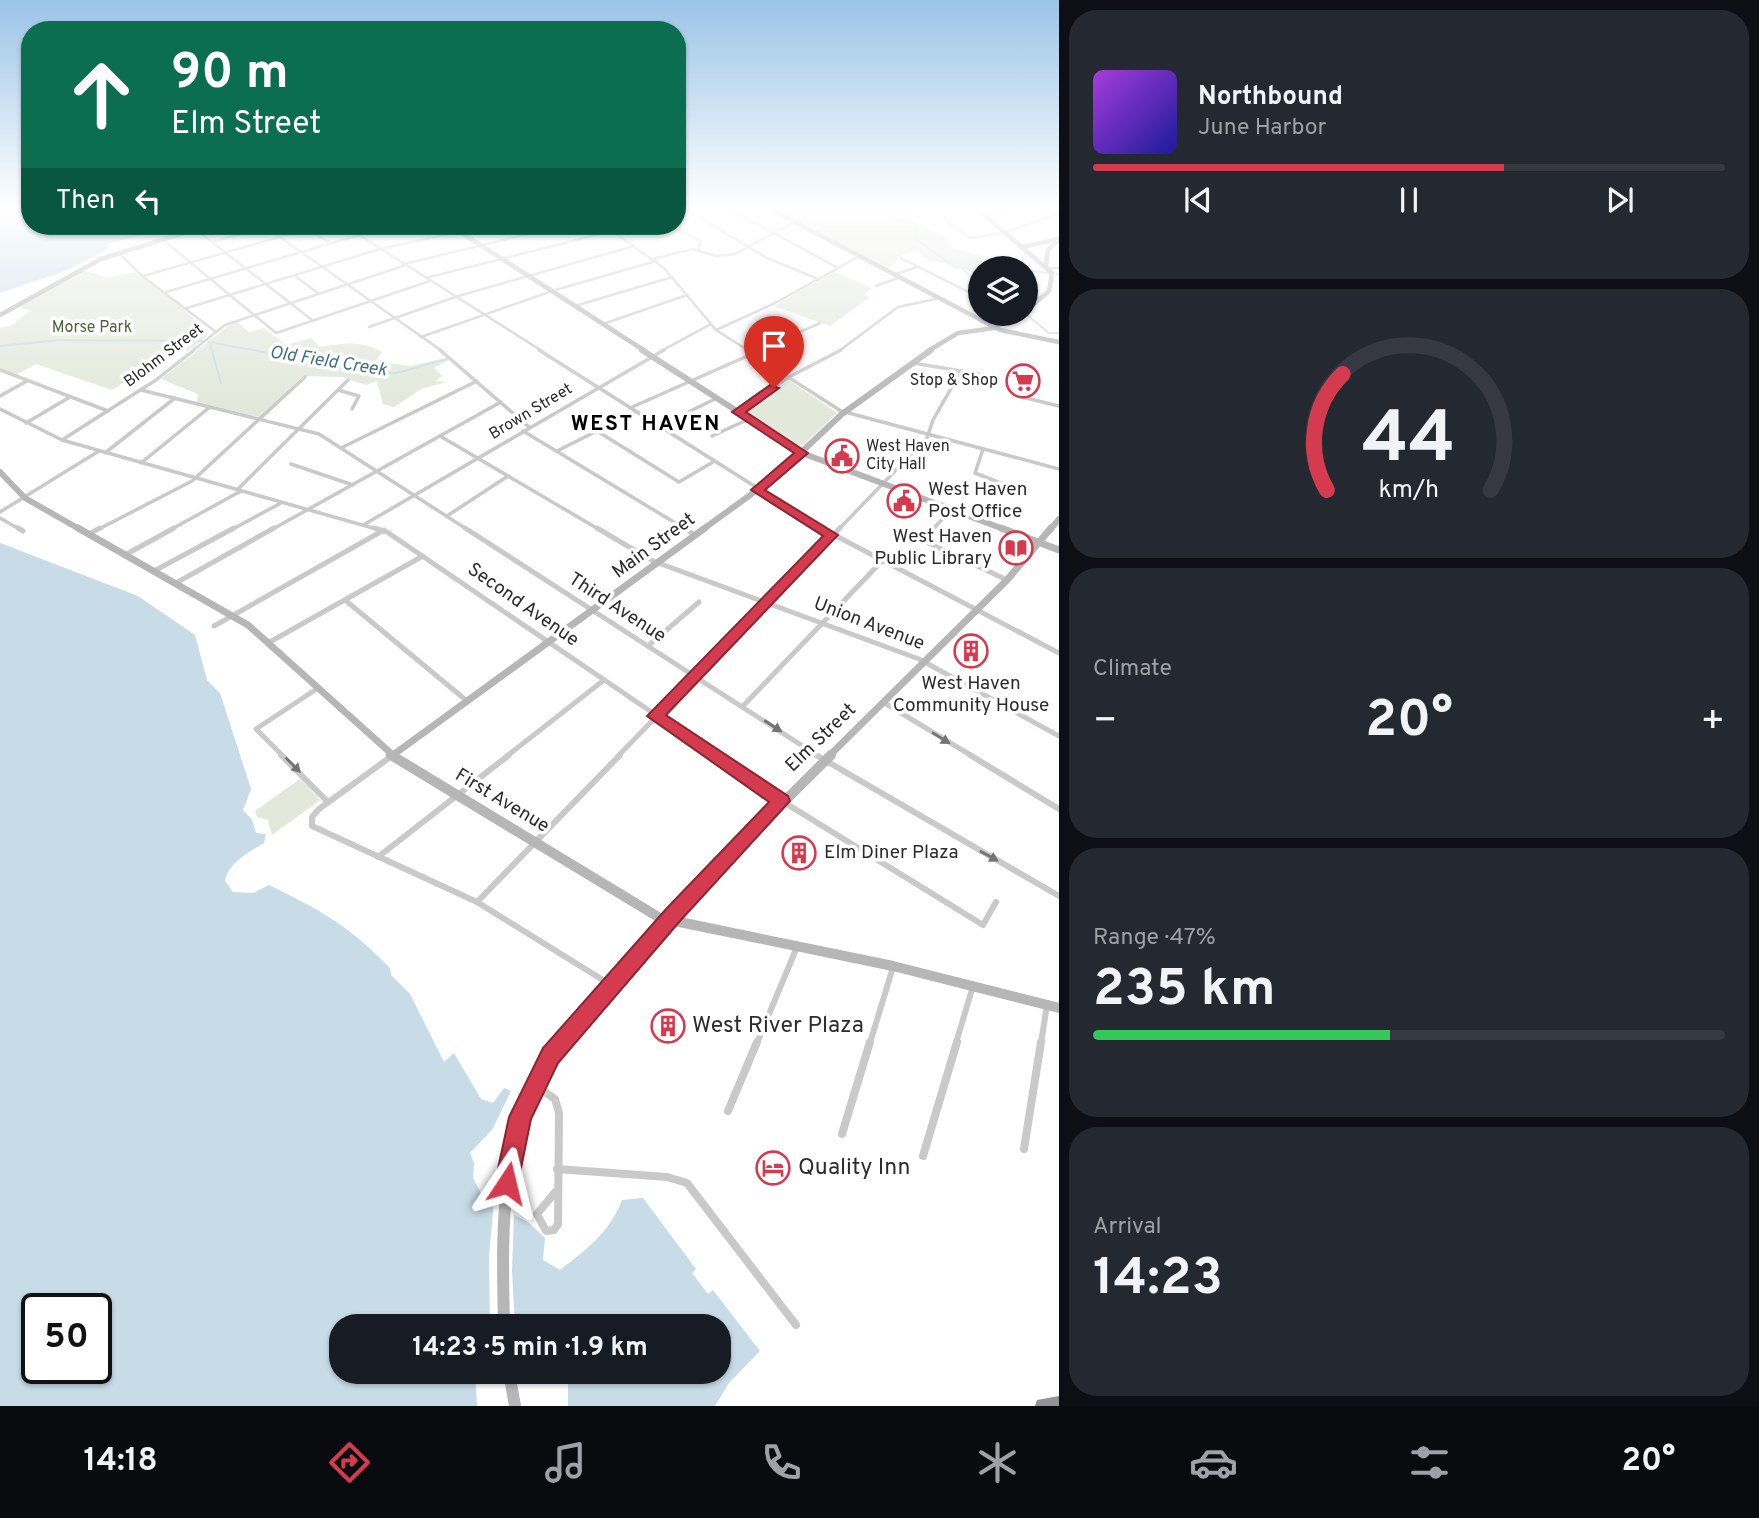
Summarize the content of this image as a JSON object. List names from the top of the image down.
{
  "streets": {
    "main road": ["Main Street", "Elm Street", "First Avenue"],
    "street": [
      "Blohm Street",
      "Brown Street",
      "Second Avenue",
      "Third Avenue",
      "Union Avenue"
    ]
  },
  "crossings": [
    ["Blohm Street", "Second Avenue"],
    ["Blohm Street", "Third Avenue"],
    ["Brown Street", "Second Avenue"],
    ["Brown Street", "Third Avenue"],
    ["Brown Street", "Union Avenue"],
    ["Main Street", "Second Avenue"],
    ["Main Street", "Third Avenue"],
    ["Main Street", "Union Avenue"],
    ["Main Street", "First Avenue"],
    ["Second Avenue", "Elm Street"],
    ["Third Avenue", "Elm Street"],
    ["Union Avenue", "Elm Street"],
    ["Elm Street", "First Avenue"]
  ],
  "districts": ["WEST HAVEN"],
  "water": ["Old Field Creek"],
  "parks": ["Morse Park"],
  "places": {
    "supermarket": ["Stop & Shop"],
    "public building": ["West Haven City Hall", "West Haven Post Office"],
    "library": ["West Haven Public Library"],
    "building": ["West Haven Community House", "Elm Diner Plaza", "West River Plaza"],
    "hotel": ["Quality Inn"]
  },
  "page": {
    "turn": ["90 m", "Elm Street"],
    "song": ["Northbound", "June Harbor"],
    "then": "Then",
    "tile": [
      "Climate",
      ["Range · 47%", "235 km"],
      ["Arrival", "14:23"]
    ],
    "heat": ["−", "20°", "+"],
    "limit": "50",
    "trip": "14:23 · 5 min · 1.9 km",
    "tabs": ["14:18", "20°"],
    "gauge": ["44", "km/h"]
  }
}
